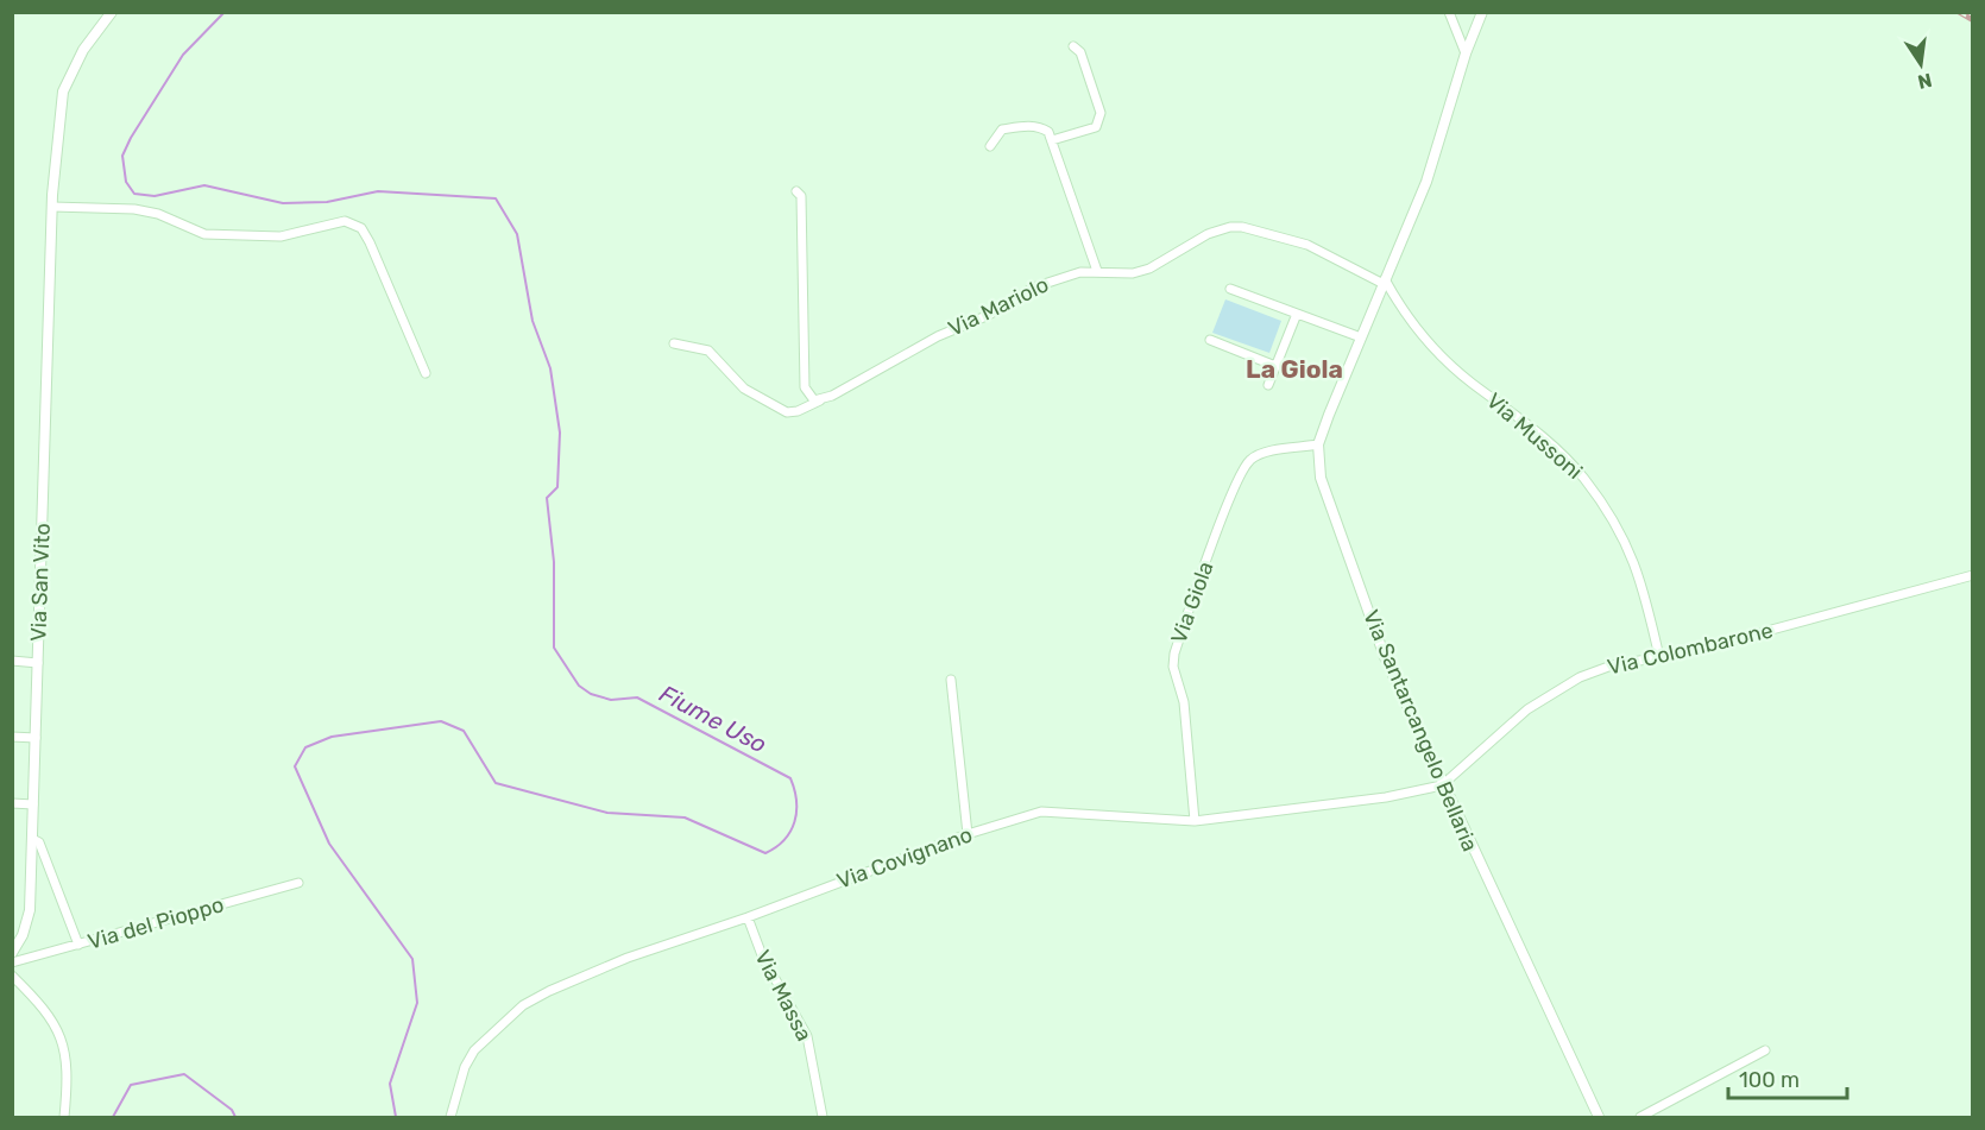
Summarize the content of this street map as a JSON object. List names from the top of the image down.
{
  "streets": {
    "street": [
      "Via Mariolo",
      "Via Mussoni",
      "Via San Vito",
      "Via Giola",
      "Via Colombarone",
      "Via Santarcangelo Bellaria",
      "Via Covignano",
      "Via del Pioppo",
      "Via Massa"
    ]
  },
  "crossings": [
    ["Via Mariolo", "Via Mussoni"],
    ["Via Mariolo", "Via Santarcangelo Bellaria"],
    ["Via Mussoni", "Via Colombarone"],
    ["Via Mussoni", "Via Santarcangelo Bellaria"],
    ["Via Giola", "Via Santarcangelo Bellaria"],
    ["Via Giola", "Via Covignano"],
    ["Via Colombarone", "Via Santarcangelo Bellaria"],
    ["Via Colombarone", "Via Covignano"],
    ["Via Santarcangelo Bellaria", "Via Covignano"],
    ["Via Covignano", "Via Massa"]
  ],
  "districts": ["La Giola"],
  "water": ["Fiume Uso"],
  "scale_bar": "100 m",
  "north": "bottom"
}
